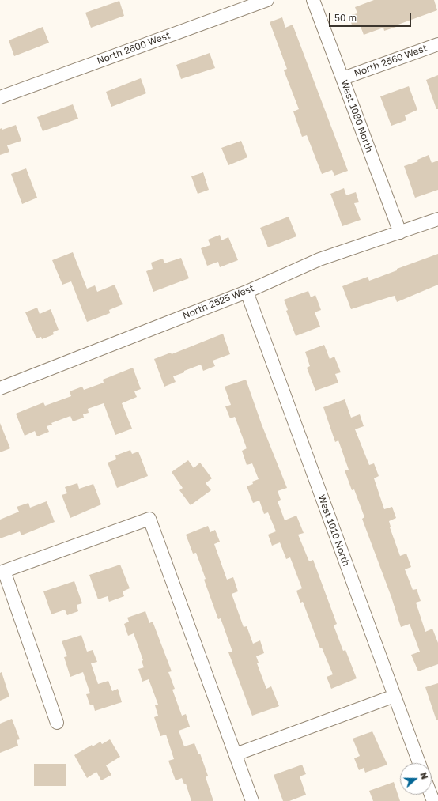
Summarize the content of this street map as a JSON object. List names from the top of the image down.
{
  "streets": {
    "street": [
      "North 2600 West",
      "North 2560 West",
      "West 1080 North",
      "North 2525 West",
      "West 1010 North"
    ]
  },
  "crossings": [
    ["North 2560 West", "West 1080 North"],
    ["West 1080 North", "North 2525 West"],
    ["North 2525 West", "West 1010 North"]
  ],
  "scale_bar": "50 m",
  "north": "right"
}
